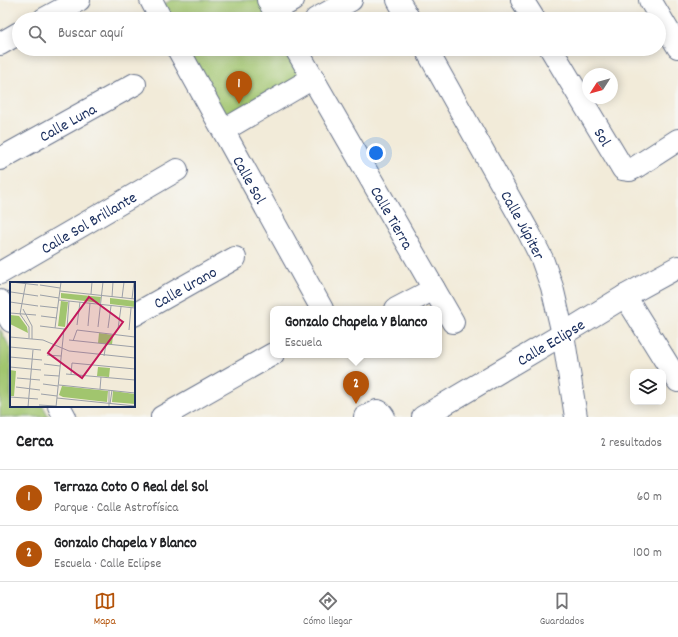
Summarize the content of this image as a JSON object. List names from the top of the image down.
{
  "streets": {
    "street": [
      "Calle Luna",
      "Sol",
      "Calle Sol",
      "Calle Tierra",
      "Calle Sol Brillante",
      "Calle Júpiter",
      "Calle Urano",
      "Calle Eclipse"
    ]
  },
  "crossings": [
    ["Calle Júpiter", "Calle Eclipse"]
  ],
  "north": "bottom left",
  "page": {
    "search": "Buscar aquí",
    "pins": ["1", "2"],
    "popup": ["Gonzalo Chapela Y Blanco", "Escuela"],
    "heading": ["Cerca", "2 resultados"],
    "list": [
      {
        "mark": "1",
        "name": "Terraza Coto O Real del Sol",
        "note": "Parque · Calle Astrofísica",
        "value": "60 m"
      },
      {
        "mark": "2",
        "name": "Gonzalo Chapela Y Blanco",
        "note": "Escuela · Calle Eclipse",
        "value": "100 m"
      }
    ],
    "nav": ["Mapa", "Cómo llegar", "Guardados"]
  }
}
